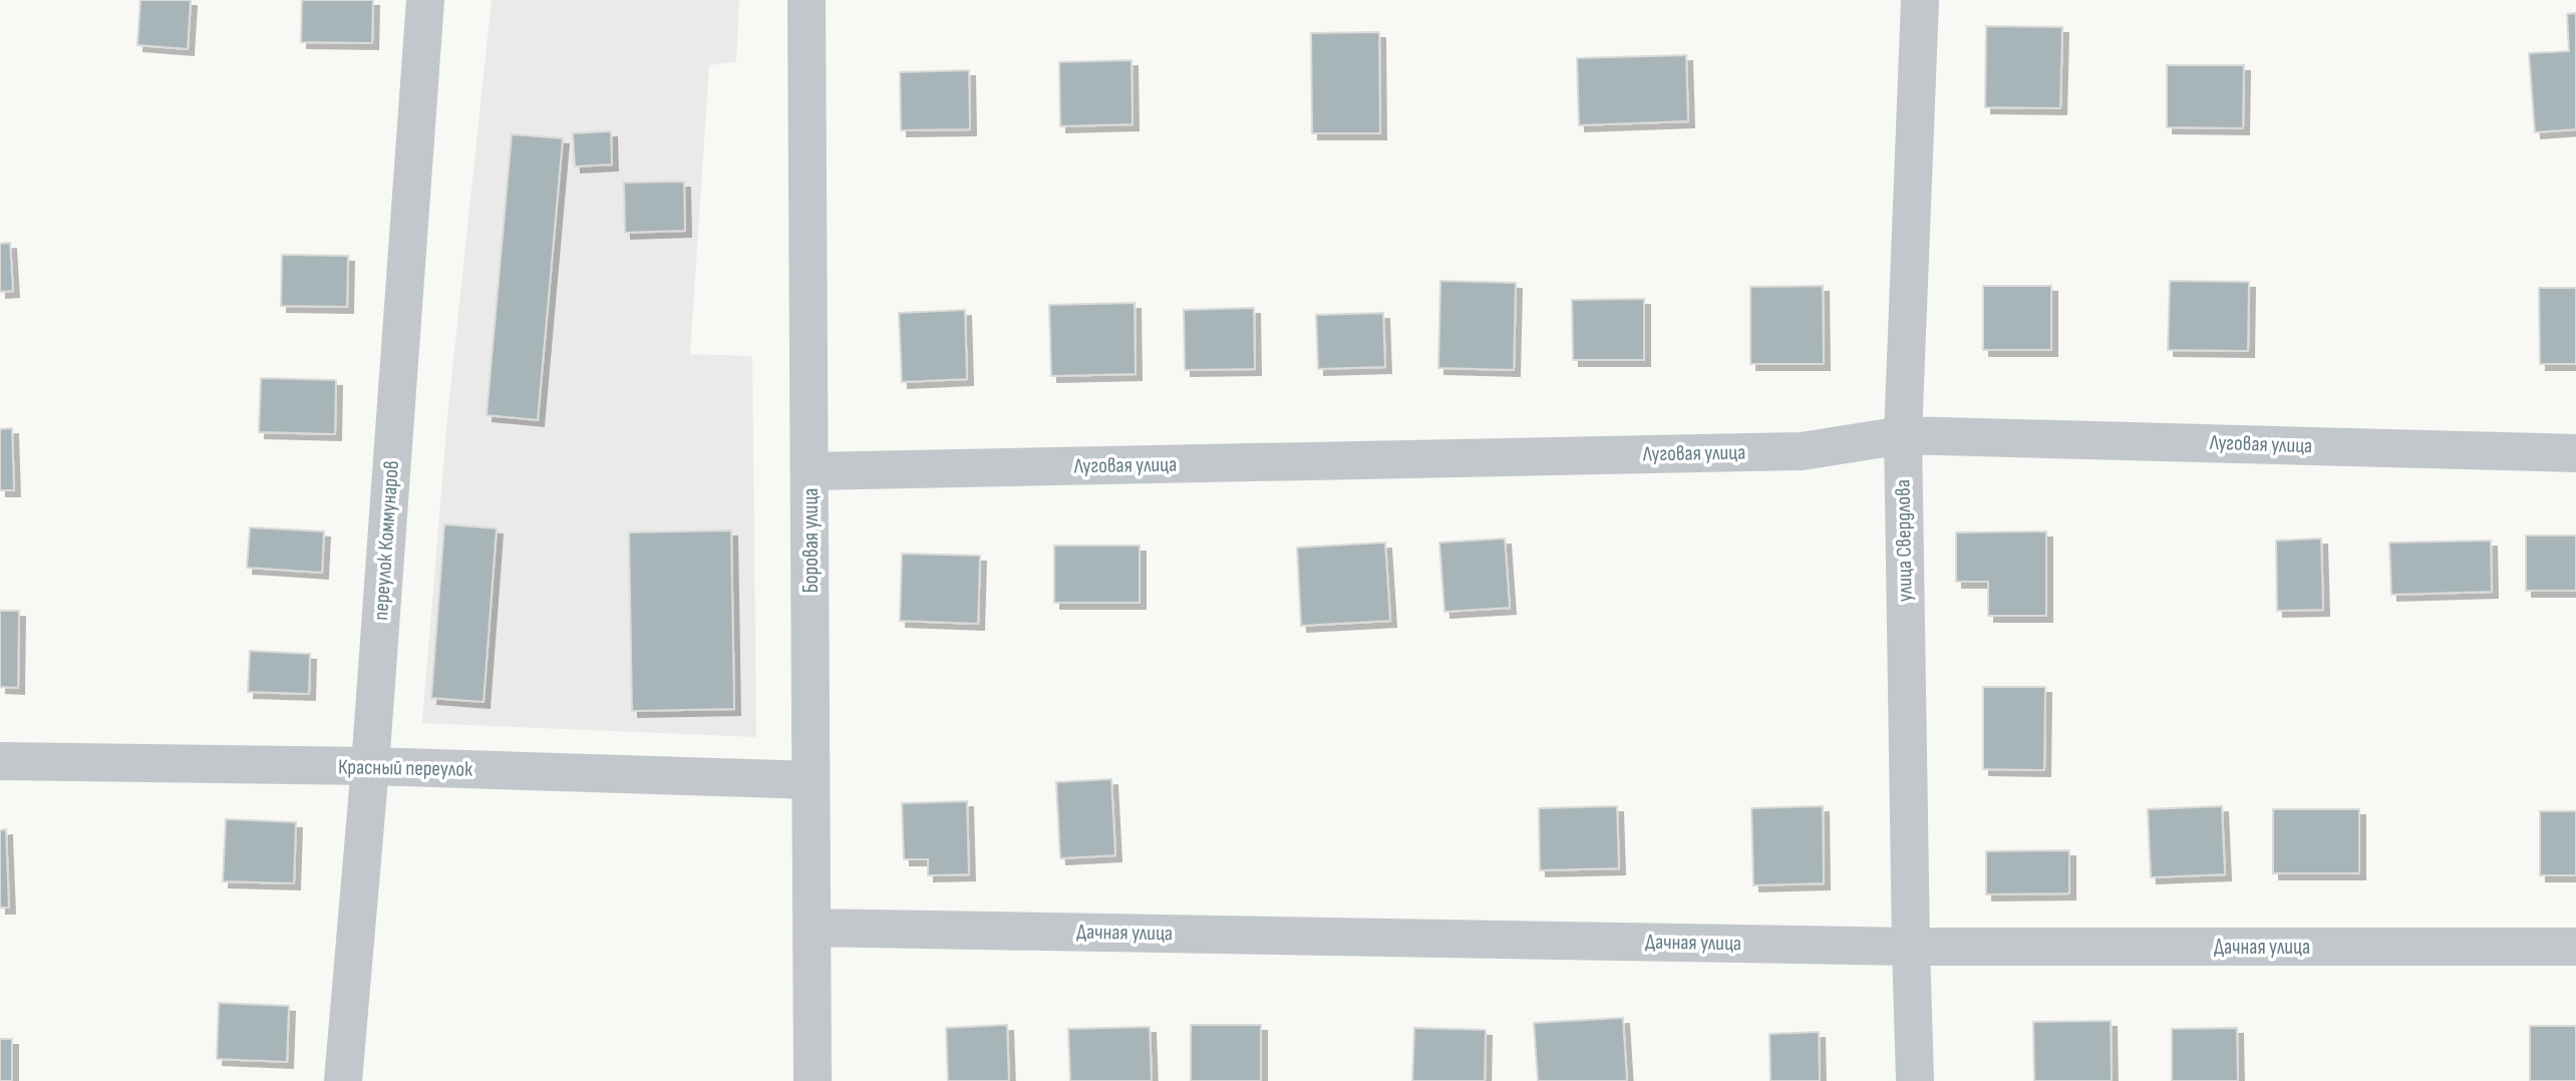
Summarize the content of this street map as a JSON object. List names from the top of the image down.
{
  "streets": {
    "street": [
      "Луговая улица",
      "переулок Коммунаров",
      "Боровая улица",
      "улица Свердлова",
      "Красный переулок",
      "Дачная улица"
    ]
  },
  "crossings": [
    ["Луговая улица", "Боровая улица"],
    ["Луговая улица", "улица Свердлова"],
    ["переулок Коммунаров", "Красный переулок"],
    ["Боровая улица", "Красный переулок"],
    ["Боровая улица", "Дачная улица"],
    ["улица Свердлова", "Дачная улица"]
  ]
}
